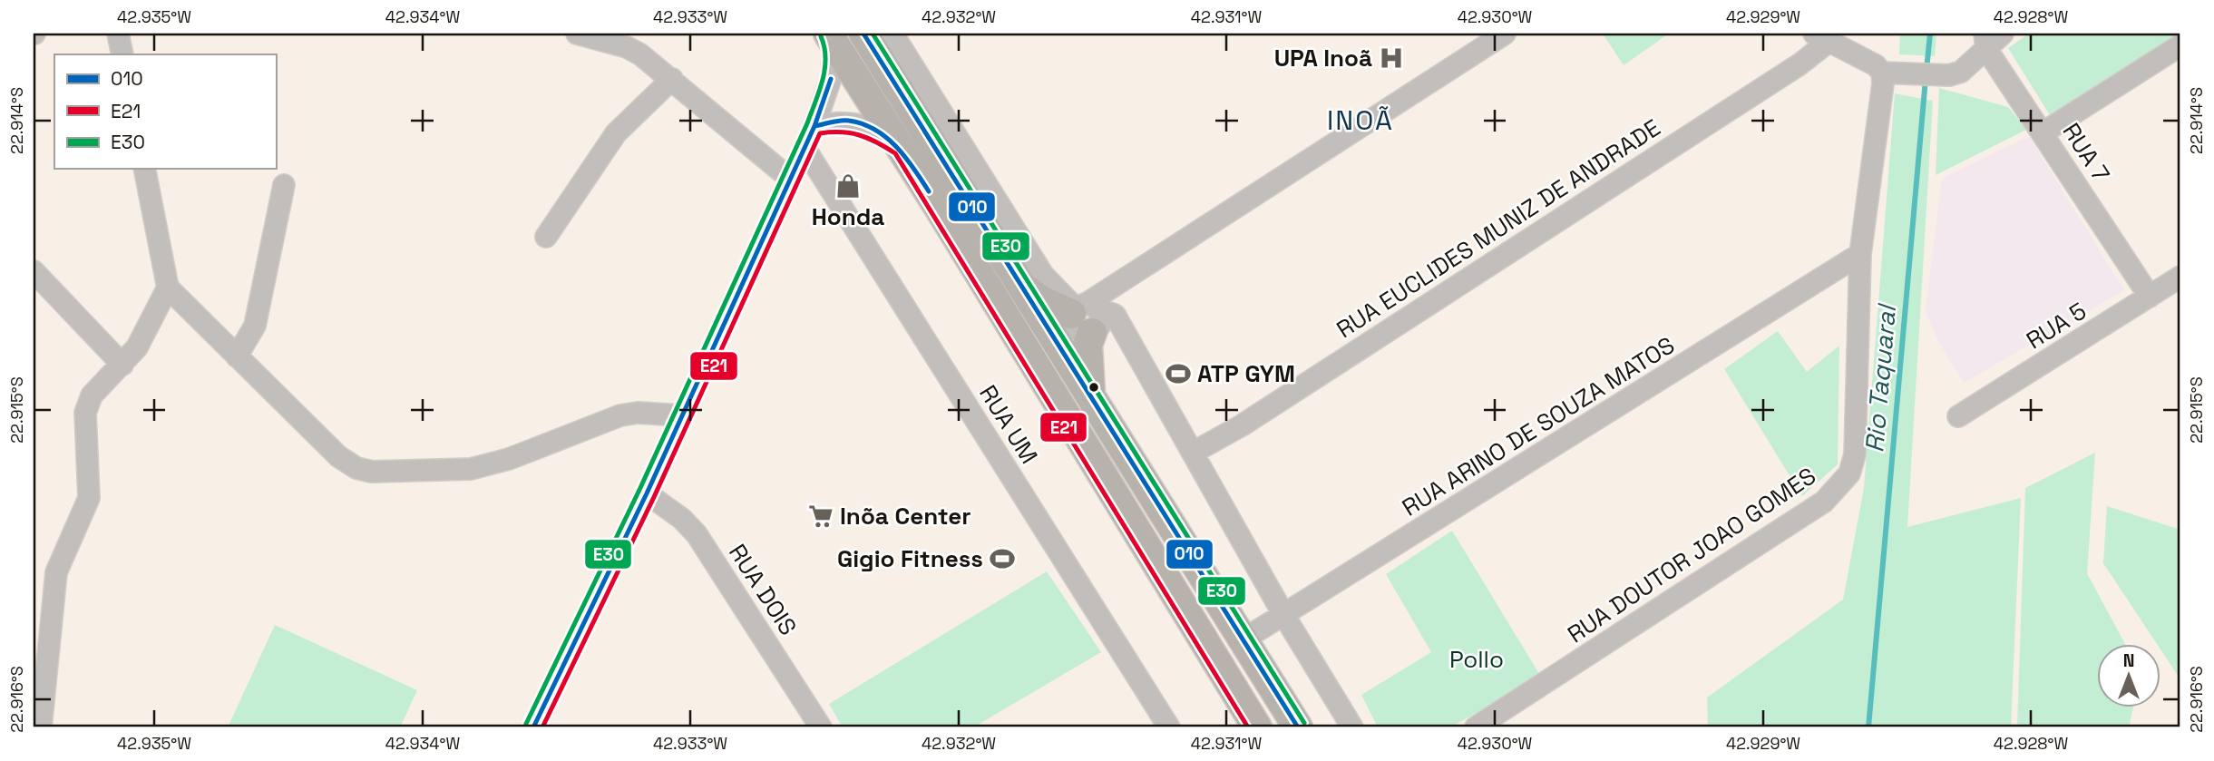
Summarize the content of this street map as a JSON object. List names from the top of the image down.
{
  "streets": {
    "street": [
      "RUA 7",
      "RUA EUCLIDES MUNIZ DE ANDRADE",
      "RUA 5",
      "RUA UM",
      "RUA ARINO DE SOUZA MATOS",
      "RUA DOUTOR JOAO GOMES",
      "RUA DOIS"
    ]
  },
  "crossings": [
    ["RUA 7", "RUA 5"],
    ["RUA ARINO DE SOUZA MATOS", "RUA DOUTOR JOAO GOMES"]
  ],
  "districts": ["INOÃ"],
  "water": ["Rio Taquaral"],
  "parks": ["Pollo"],
  "places": {
    "hospital": ["UPA Inoã"],
    "shop": ["Honda"],
    "sports": ["ATP GYM", "Gigio Fitness"],
    "supermarket": ["Inõa Center"]
  },
  "lines": ["transit line 010", "transit line E30", "transit line E21"],
  "legend": ["010", "E21", "E30"],
  "north": "top",
  "coordinates": [
    "42.935°W",
    "42.934°W",
    "42.933°W",
    "42.932°W",
    "42.931°W",
    "42.930°W",
    "42.929°W",
    "42.928°W",
    "22.914°S",
    "22.915°S",
    "22.916°S"
  ]
}
